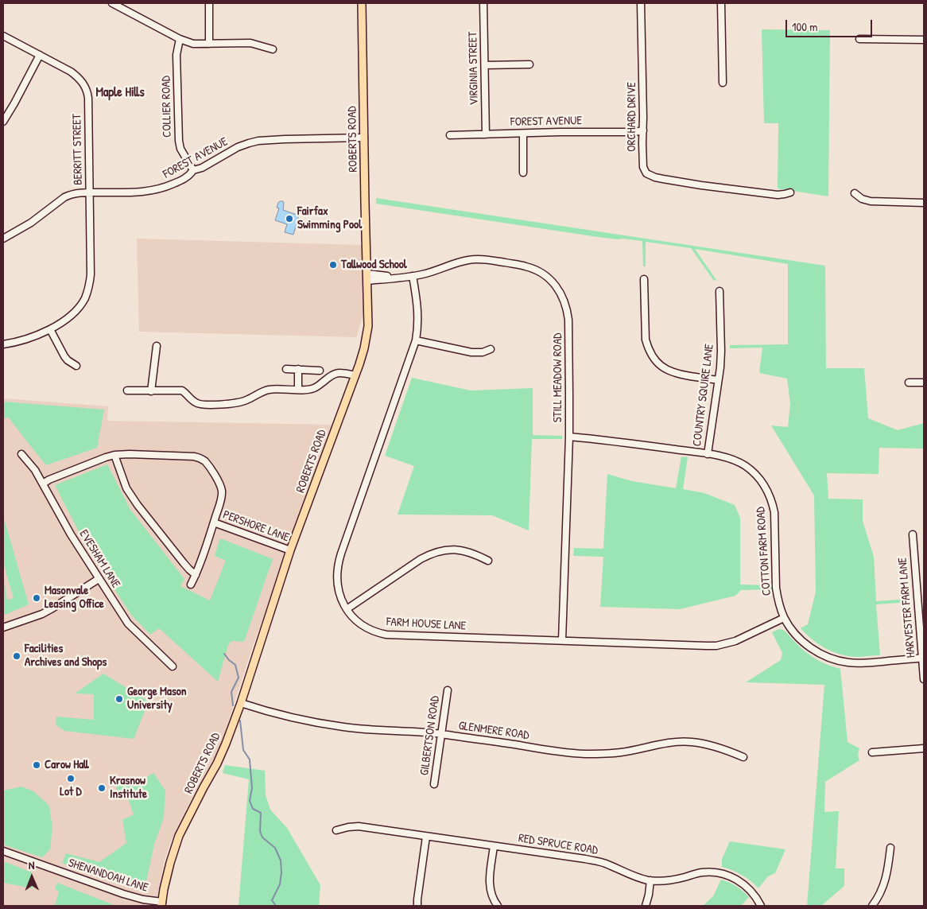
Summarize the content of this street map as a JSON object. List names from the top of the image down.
{
  "streets": {
    "main road": ["ROBERTS ROAD"],
    "street": [
      "VIRGINIA STREET",
      "COLLIER ROAD",
      "ORCHARD DRIVE",
      "FOREST AVENUE",
      "BERRITT STREET",
      "STILL MEADOW ROAD",
      "COUNTRY SQUIRE LANE",
      "PERSHORE LANE",
      "COTTON FARM ROAD",
      "EVESHAM LANE",
      "HARVESTER FARM LANE",
      "FARM HOUSE LANE",
      "GLENMERE ROAD",
      "GILBERTSON ROAD",
      "RED SPRUCE ROAD",
      "SHENANDOAH LANE"
    ]
  },
  "crossings": [
    ["VIRGINIA STREET", "FOREST AVENUE"],
    ["COLLIER ROAD", "FOREST AVENUE"],
    ["ORCHARD DRIVE", "FOREST AVENUE"],
    ["FOREST AVENUE", "ROBERTS ROAD"],
    ["FOREST AVENUE", "BERRITT STREET"],
    ["ROBERTS ROAD", "STILL MEADOW ROAD"],
    ["ROBERTS ROAD", "PERSHORE LANE"],
    ["ROBERTS ROAD", "GLENMERE ROAD"],
    ["ROBERTS ROAD", "SHENANDOAH LANE"],
    ["STILL MEADOW ROAD", "COTTON FARM ROAD"],
    ["STILL MEADOW ROAD", "FARM HOUSE LANE"],
    ["COUNTRY SQUIRE LANE", "COTTON FARM ROAD"],
    ["COTTON FARM ROAD", "HARVESTER FARM LANE"],
    ["COTTON FARM ROAD", "FARM HOUSE LANE"],
    ["GLENMERE ROAD", "GILBERTSON ROAD"]
  ],
  "districts": ["Maple Hills"],
  "places": [
    "Fairfax Swimming Pool",
    "Tallwood School",
    "Masonvale Leasing Office",
    "Facilities Archives and Shops",
    "George Mason University",
    "Carow Hall",
    "Lot D",
    "Krasnow Institute"
  ],
  "scale_bar": "100 m",
  "north": "top"
}
